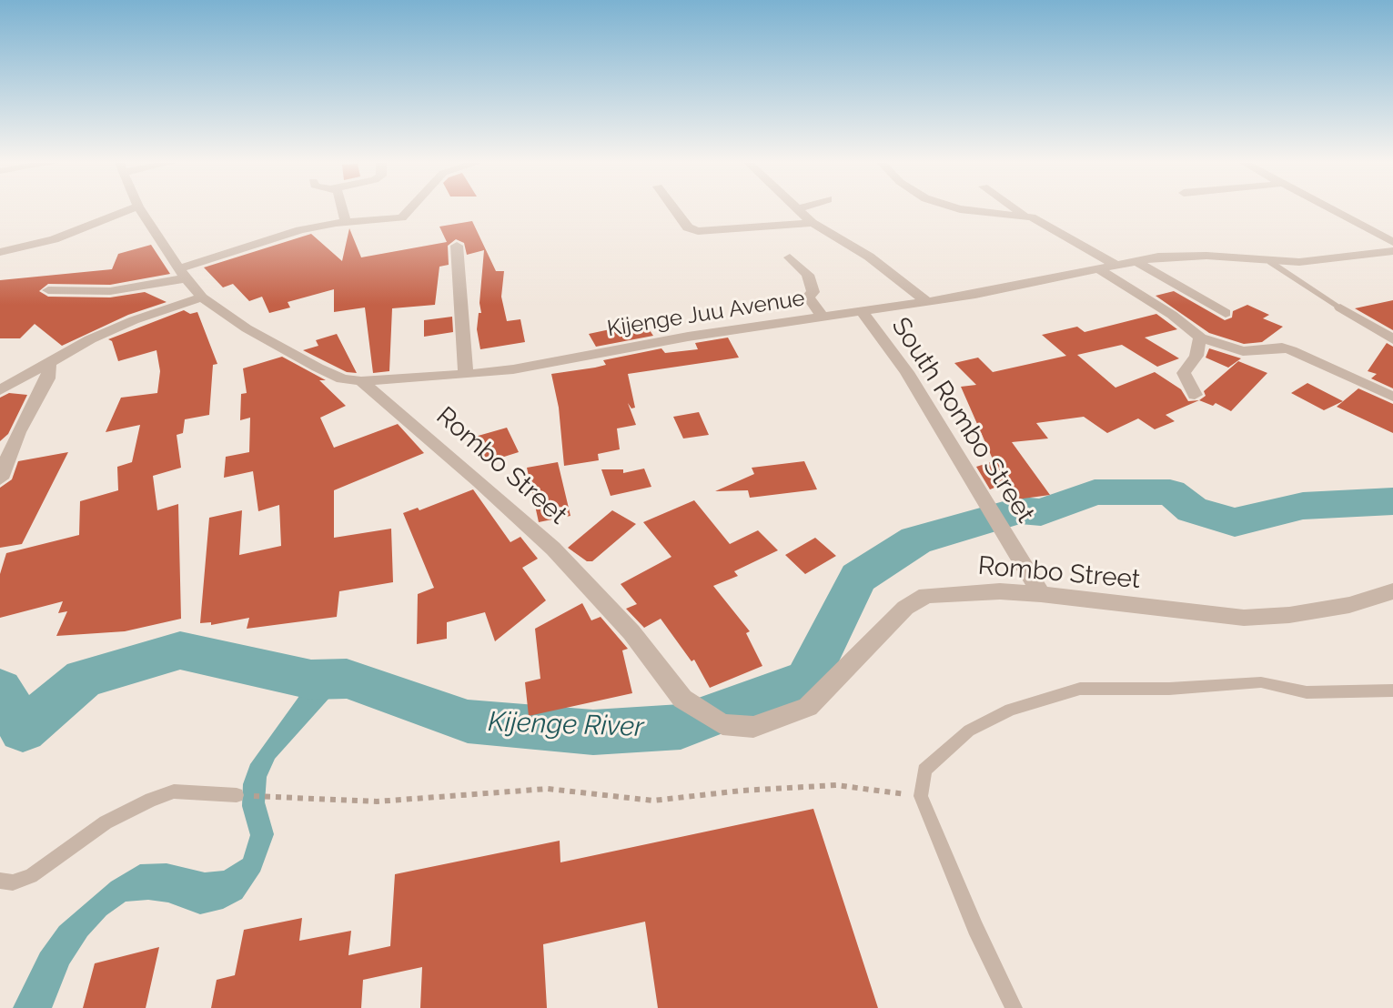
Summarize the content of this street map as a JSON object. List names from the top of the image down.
{
  "streets": {
    "street": ["Kijenge Juu Avenue", "South Rombo Street", "Rombo Street"]
  },
  "crossings": [
    ["Kijenge Juu Avenue", "South Rombo Street"],
    ["Kijenge Juu Avenue", "Rombo Street"],
    ["South Rombo Street", "Rombo Street"]
  ],
  "water": ["Kijenge River"]
}
